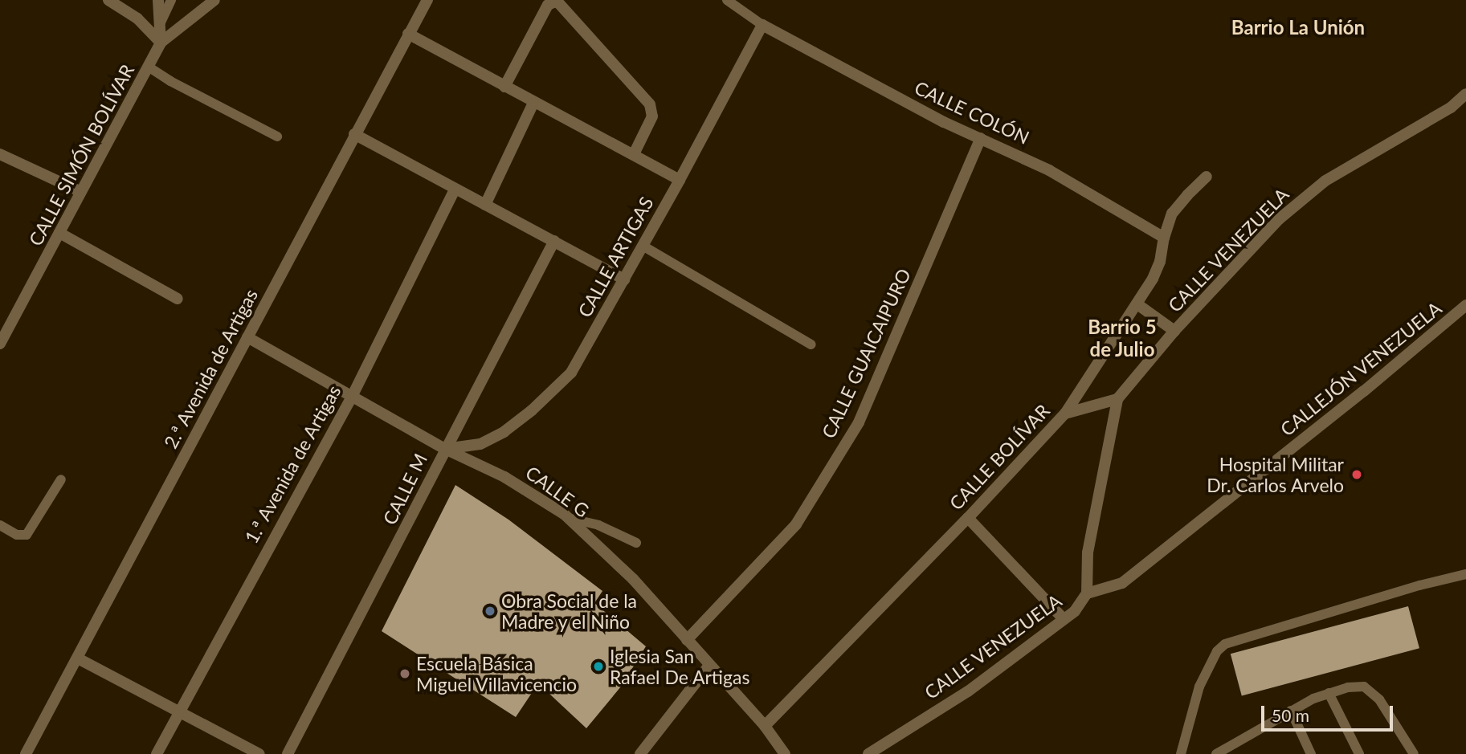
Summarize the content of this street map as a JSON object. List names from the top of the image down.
{
  "streets": {
    "street": [
      "CALLE COLÓN",
      "CALLE SIMÓN BOLÍVAR",
      "CALLE VENEZUELA",
      "CALLE ARTIGAS",
      "CALLE GUAICAIPURO",
      "2.ª Avenida de Artigas",
      "CALLEJÓN VENEZUELA",
      "CALLE BOLÍVAR",
      "1.ª Avenida de Artigas",
      "CALLE M",
      "CALLE G"
    ]
  },
  "crossings": [
    ["CALLE COLÓN", "CALLE ARTIGAS"],
    ["CALLE COLÓN", "CALLE GUAICAIPURO"],
    ["CALLE COLÓN", "CALLE BOLÍVAR"],
    ["CALLE VENEZUELA", "CALLEJÓN VENEZUELA"],
    ["CALLE ARTIGAS", "CALLE M"],
    ["CALLE ARTIGAS", "CALLE G"],
    ["CALLE GUAICAIPURO", "CALLE G"],
    ["2.ª Avenida de Artigas", "CALLE G"],
    ["CALLE BOLÍVAR", "CALLE G"],
    ["1.ª Avenida de Artigas", "CALLE G"],
    ["CALLE M", "CALLE G"]
  ],
  "districts": ["Barrio La Unión", "Barrio 5 de Julio"],
  "places": [
    "Hospital Militar Dr. Carlos Arvelo",
    "Obra Social de la Madre y el Niño",
    "Iglesia San Rafael De Artigas",
    "Escuela Básica Miguel Villavicencio"
  ],
  "scale_bar": "50 m"
}
